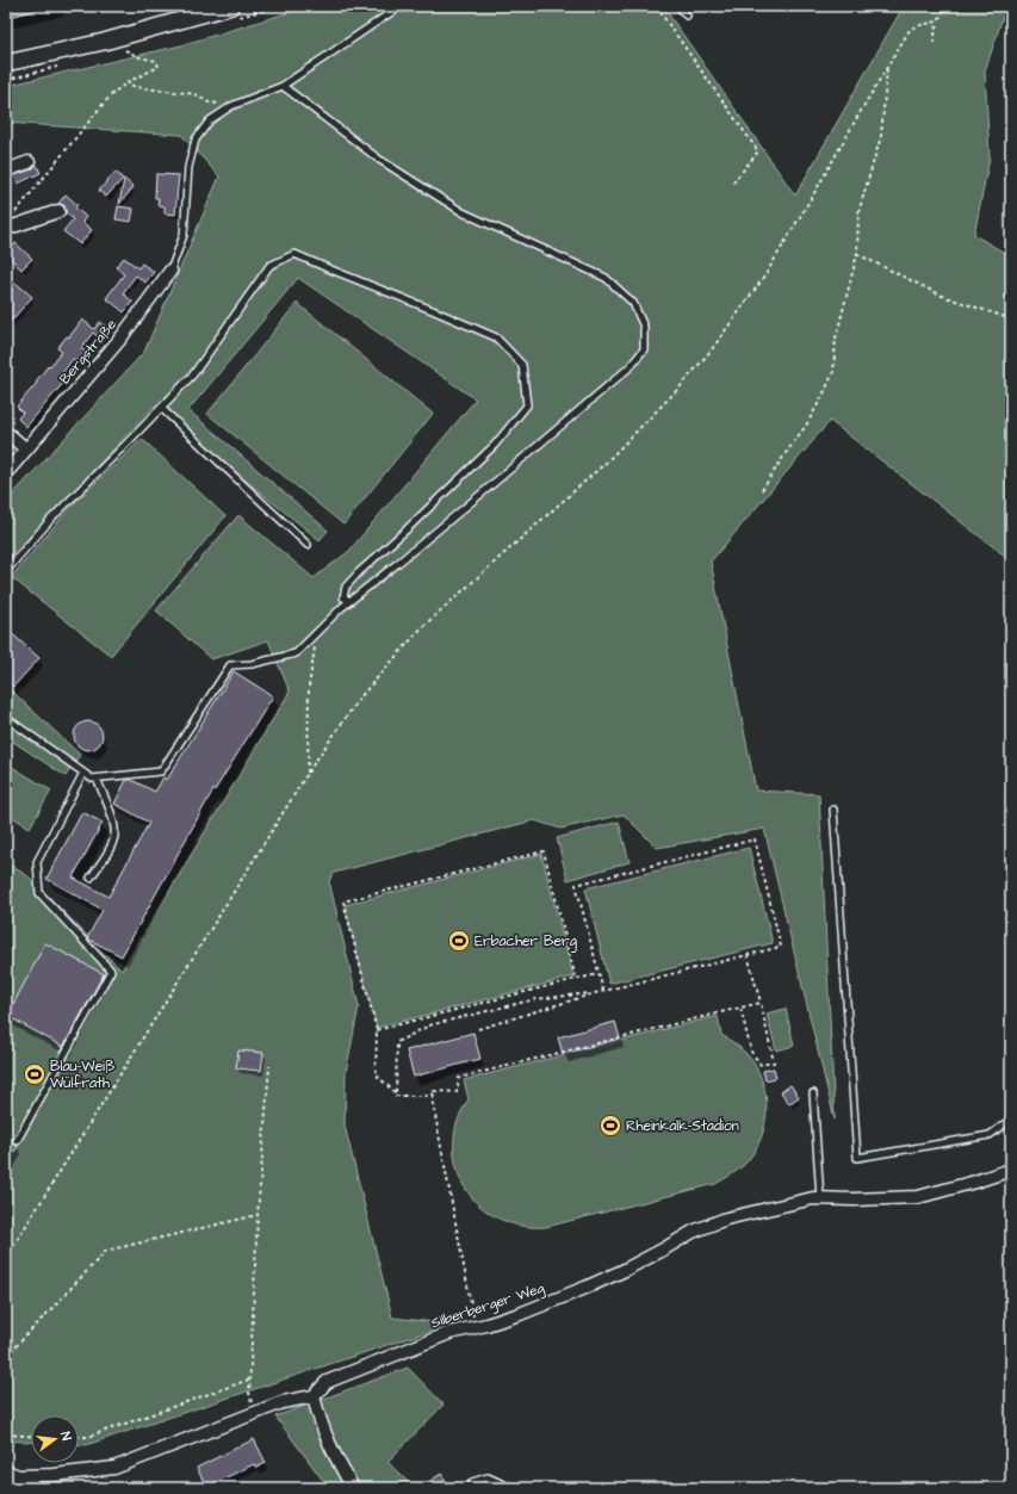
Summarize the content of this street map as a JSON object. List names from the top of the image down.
{
  "streets": {
    "street": ["Bergstraße", "Silberberger Weg"]
  },
  "places": {
    "sports": ["Erbacher Berg", "Blau-Weiß Wülfrath", "Rheinkalk-Stadion"]
  },
  "north": "right"
}
